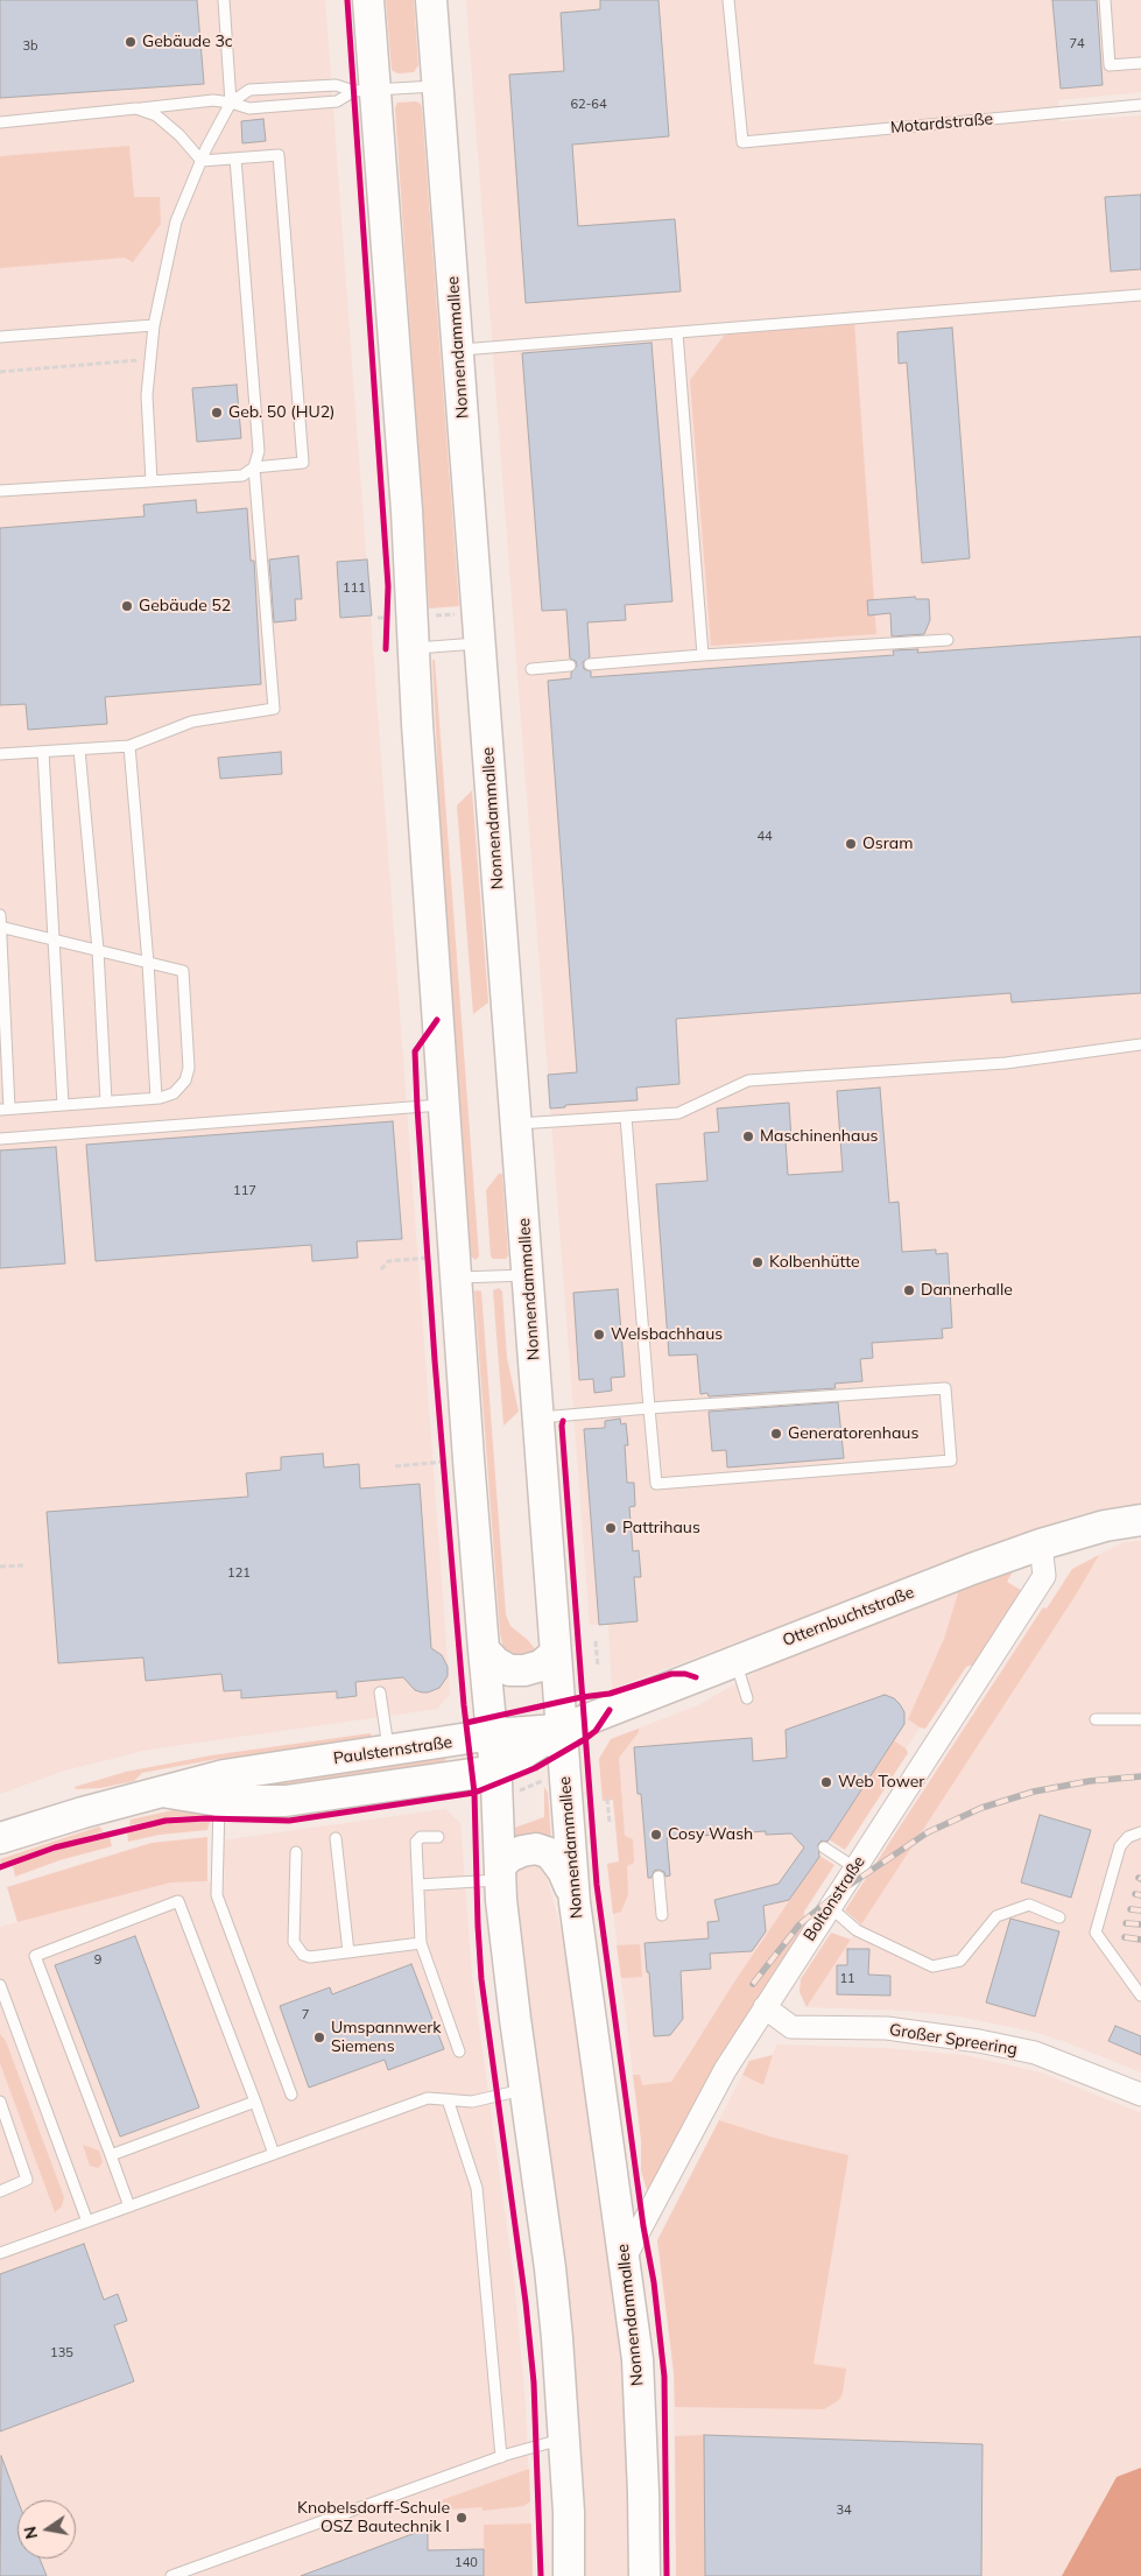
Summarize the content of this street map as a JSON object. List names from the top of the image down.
{
  "streets": {
    "main road": ["Nonnendammallee", "Otternbuchtstraße", "Paulsternstraße"],
    "street": ["Boltonstraße", "Großer Spreering"],
    "lane": ["Motardstraße"]
  },
  "crossings": [
    ["Nonnendammallee", "Otternbuchtstraße"],
    ["Nonnendammallee", "Paulsternstraße"],
    ["Nonnendammallee", "Boltonstraße"],
    ["Otternbuchtstraße", "Paulsternstraße"],
    ["Otternbuchtstraße", "Boltonstraße"],
    ["Boltonstraße", "Großer Spreering"]
  ],
  "places": [
    "Gebäude 3c",
    "Geb. 50 (HU2)",
    "Gebäude 52",
    "Osram",
    "Maschinenhaus",
    "Kolbenhütte",
    "Dannerhalle",
    "Welsbachhaus",
    "Generatorenhaus",
    "Pattrihaus",
    "Web Tower",
    "Cosy Wash",
    "Umspannwerk Siemens",
    "Knobelsdorff-Schule OSZ Bautechnik I"
  ],
  "house_numbers": [
    "74",
    "3b",
    "62-64",
    "111",
    "44",
    "117",
    "121",
    "9",
    "11",
    "7",
    "135",
    "34",
    "140"
  ],
  "north": "left"
}
